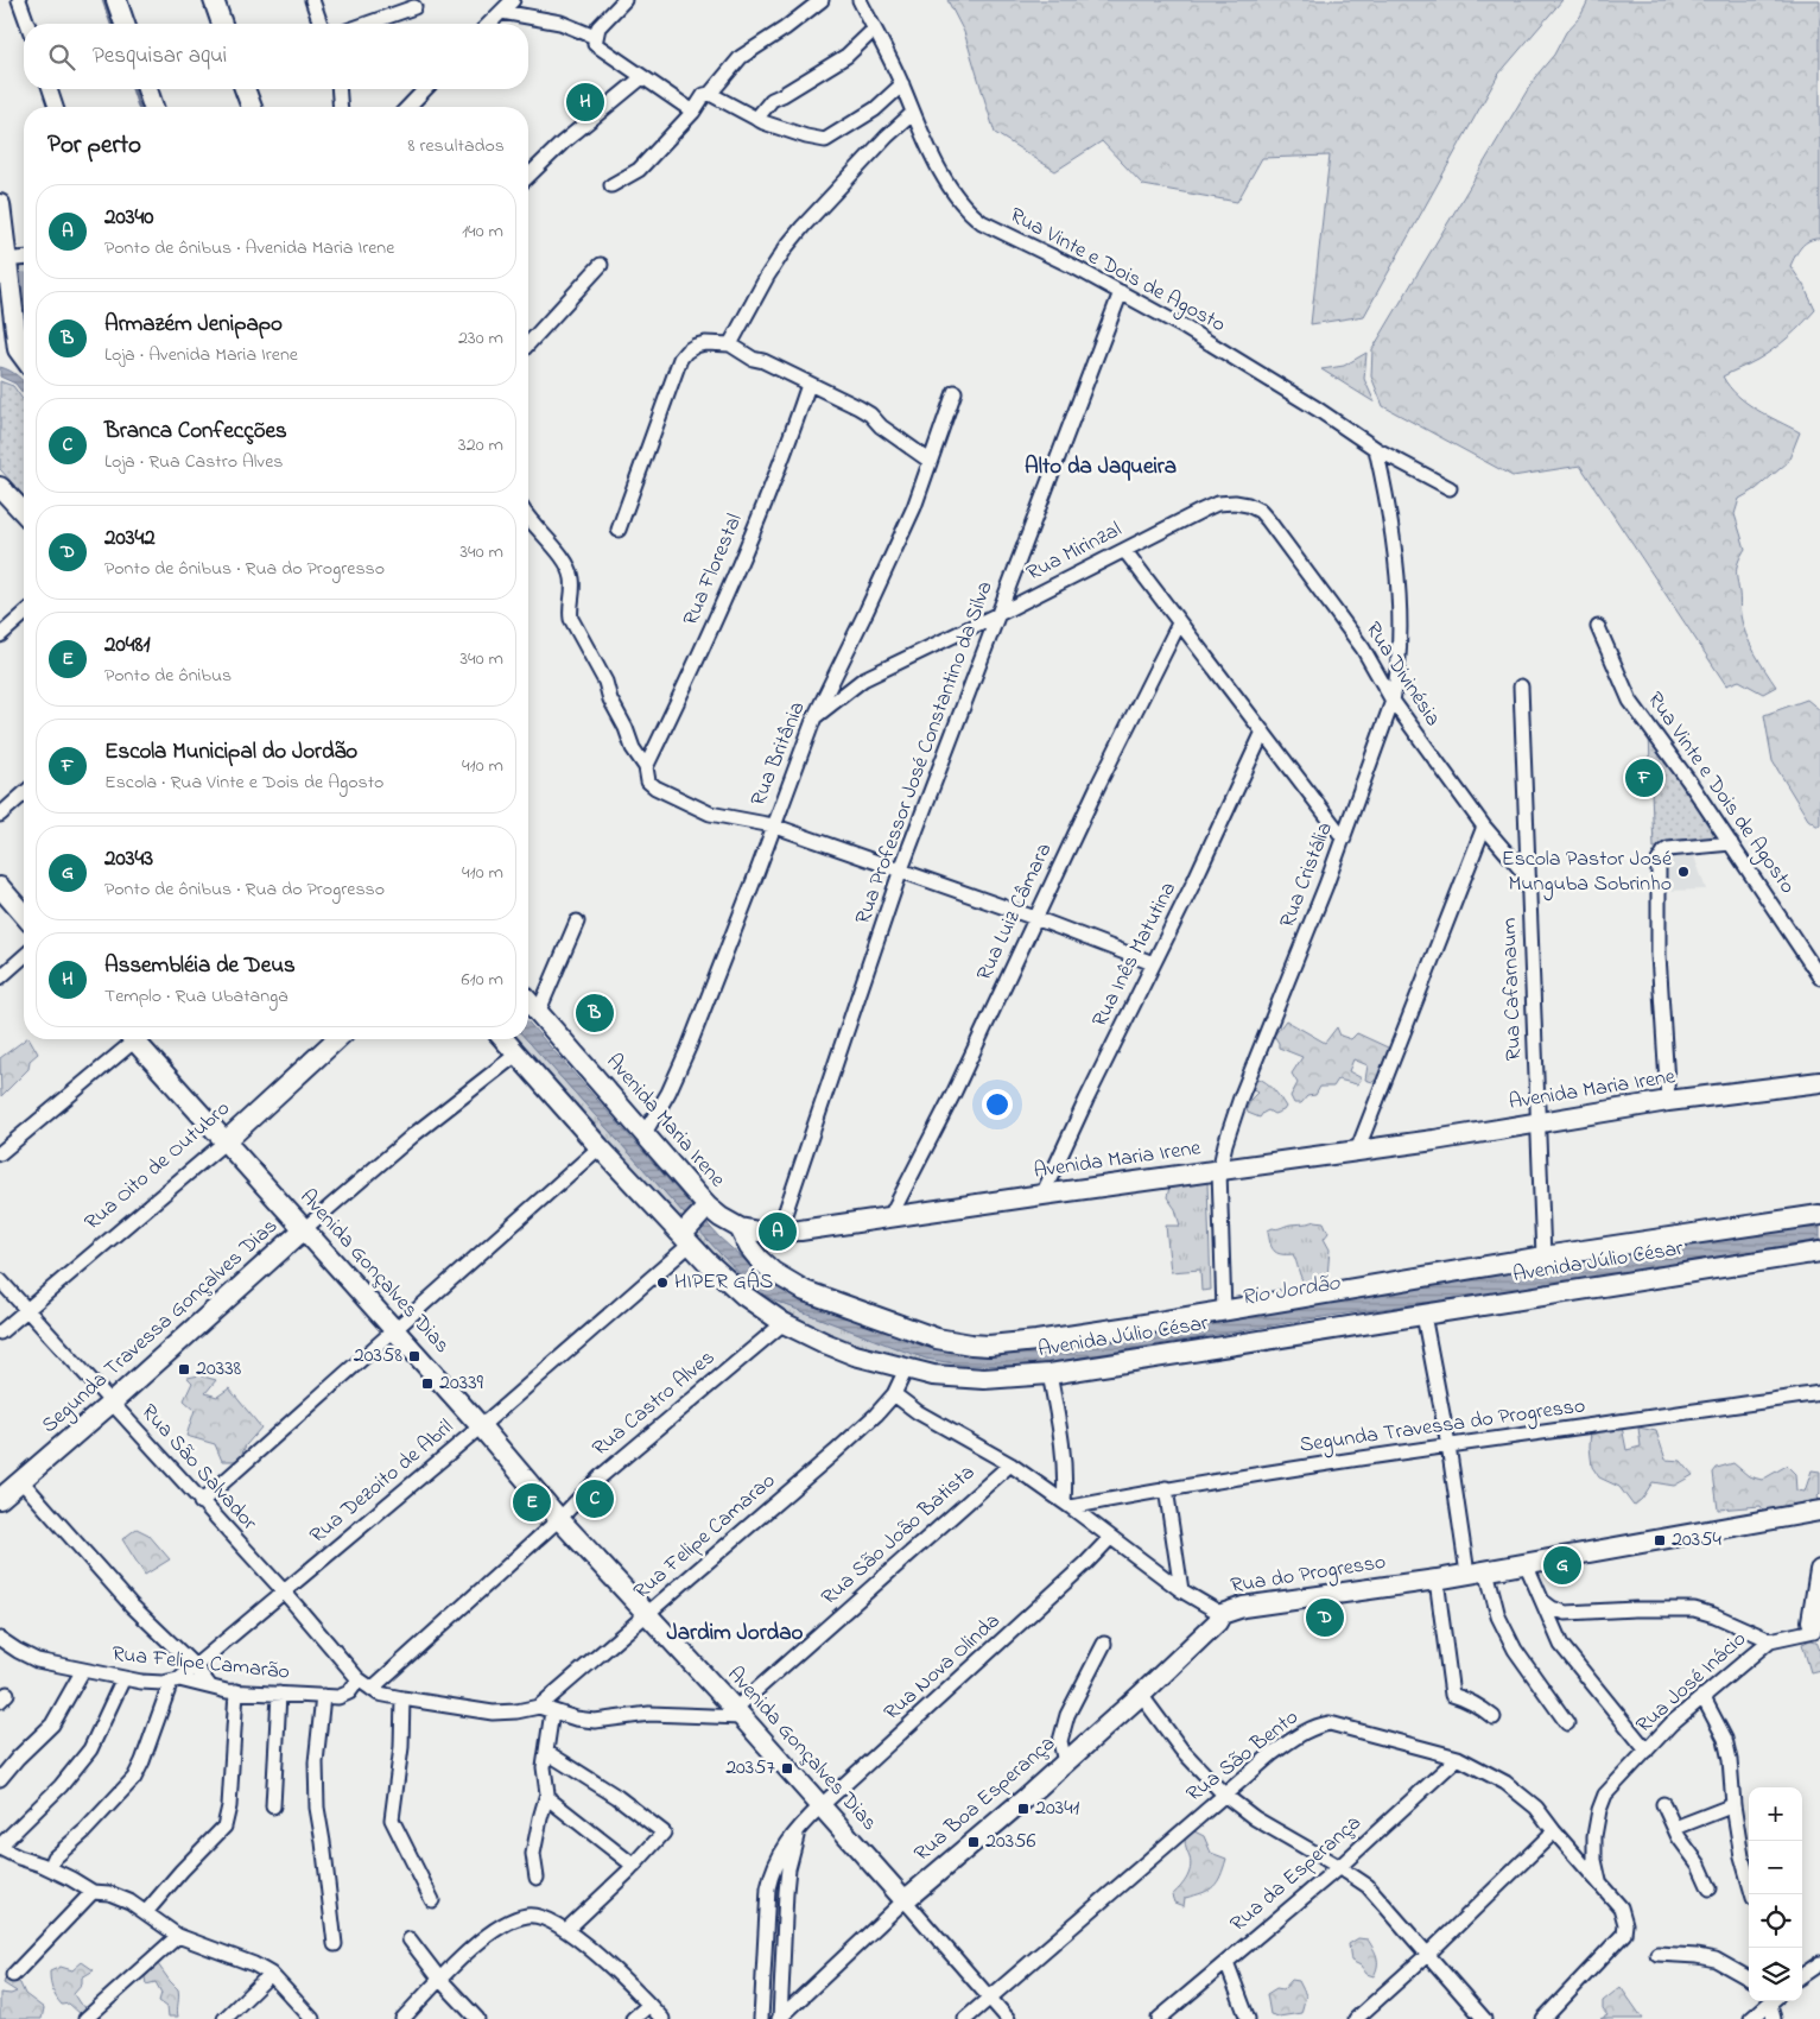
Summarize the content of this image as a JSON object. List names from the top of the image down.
{
  "streets": {
    "street": [
      "Rua Vinte e Dois de Agosto",
      "Rua Mirinzal",
      "Rua Florestal",
      "Rua Divinésia",
      "Rua Professor José Constantino da Silva",
      "Rua Britânia",
      "Rua Cristália",
      "Rua Luiz Câmara",
      "Rua Inês Matutina",
      "Rua Cafarnaum",
      "Avenida Maria Irene",
      "Rua Oito de Outubro",
      "Avenida Júlio César",
      "Avenida Gonçalves Dias",
      "Segunda Travessa Gonçalves Dias",
      "Rua Castro Alves",
      "Segunda Travessa do Progresso",
      "Rua São Salvador",
      "Rua Dezoito de Abril",
      "Rua São João Batista",
      "Rua Felipe Camarao",
      "Rua do Progresso",
      "Rua Felipe Camarão",
      "Rua Nova Olinda",
      "Rua José Inácio",
      "Rua São Bento",
      "Rua Boa Esperança",
      "Rua da Esperança"
    ]
  },
  "crossings": [
    ["Rua Vinte e Dois de Agosto", "Rua Professor José Constantino da Silva"],
    ["Rua Vinte e Dois de Agosto", "Rua Cristália"],
    ["Rua Mirinzal", "Rua Divinésia"],
    ["Rua Mirinzal", "Rua Professor José Constantino da Silva"],
    ["Rua Mirinzal", "Rua Britânia"],
    ["Rua Divinésia", "Rua Cristália"],
    ["Rua Divinésia", "Rua Cafarnaum"],
    ["Rua Professor José Constantino da Silva", "Avenida Maria Irene"],
    ["Rua Britânia", "Avenida Maria Irene"],
    ["Rua Cristália", "Avenida Maria Irene"],
    ["Rua Cristália", "Avenida Júlio César"],
    ["Rua Luiz Câmara", "Avenida Maria Irene"],
    ["Rua Inês Matutina", "Avenida Maria Irene"],
    ["Rua Cafarnaum", "Avenida Maria Irene"],
    ["Rua Cafarnaum", "Avenida Júlio César"],
    ["Avenida Maria Irene", "Avenida Júlio César"],
    ["Rua Oito de Outubro", "Avenida Gonçalves Dias"],
    ["Rua Oito de Outubro", "Rua São Salvador"],
    ["Avenida Júlio César", "Segunda Travessa Gonçalves Dias"],
    ["Avenida Júlio César", "Rua Castro Alves"],
    ["Avenida Júlio César", "Rua Dezoito de Abril"],
    ["Avenida Gonçalves Dias", "Segunda Travessa Gonçalves Dias"],
    ["Avenida Gonçalves Dias", "Rua Castro Alves"],
    ["Avenida Gonçalves Dias", "Rua Dezoito de Abril"],
    ["Avenida Gonçalves Dias", "Rua São João Batista"],
    ["Avenida Gonçalves Dias", "Rua Felipe Camarao"],
    ["Avenida Gonçalves Dias", "Rua Nova Olinda"],
    ["Avenida Gonçalves Dias", "Rua São Bento"],
    ["Avenida Gonçalves Dias", "Rua Boa Esperança"],
    ["Segunda Travessa Gonçalves Dias", "Rua São Salvador"],
    ["Rua Castro Alves", "Rua São Salvador"],
    ["Rua Castro Alves", "Rua Felipe Camarão"],
    ["Segunda Travessa do Progresso", "Rua do Progresso"],
    ["Rua São Salvador", "Rua Dezoito de Abril"],
    ["Rua São Salvador", "Rua Felipe Camarão"],
    ["Rua Dezoito de Abril", "Rua Felipe Camarão"],
    ["Rua São João Batista", "Rua do Progresso"],
    ["Rua Felipe Camarao", "Rua do Progresso"],
    ["Rua do Progresso", "Rua Nova Olinda"],
    ["Rua do Progresso", "Rua Boa Esperança"],
    ["Rua José Inácio", "Rua São Bento"],
    ["Rua São Bento", "Rua da Esperança"]
  ],
  "districts": ["Alto da Jaqueira", "Jardim Jordao"],
  "water": ["Rio Jordão"],
  "places": {
    "other": ["Escola Pastor José Munguba Sobrinho", "HIPER GÁS"],
    "transit": [
      "20358",
      "20338",
      "20339",
      "20354",
      "20357",
      "20341",
      "20356"
    ]
  },
  "page": {
    "search": "Pesquisar aqui",
    "pins": [
      "H",
      "F",
      "B",
      "A",
      "C",
      "E",
      "G",
      "D"
    ],
    "heading": ["Por perto", "8 resultados"],
    "list": [
      {
        "mark": "A",
        "name": "20340",
        "note": "Ponto de ônibus · Avenida Maria Irene",
        "value": "140 m"
      },
      {
        "mark": "B",
        "name": "Armazém Jenipapo",
        "note": "Loja · Avenida Maria Irene",
        "value": "230 m"
      },
      {
        "mark": "C",
        "name": "Branca Confecções",
        "note": "Loja · Rua Castro Alves",
        "value": "320 m"
      },
      {
        "mark": "D",
        "name": "20342",
        "note": "Ponto de ônibus · Rua do Progresso",
        "value": "340 m"
      },
      {
        "mark": "E",
        "name": "20481",
        "note": "Ponto de ônibus",
        "value": "340 m"
      },
      {
        "mark": "F",
        "name": "Escola Municipal do Jordão",
        "note": "Escola · Rua Vinte e Dois de Agosto",
        "value": "410 m"
      },
      {
        "mark": "G",
        "name": "20343",
        "note": "Ponto de ônibus · Rua do Progresso",
        "value": "410 m"
      },
      {
        "mark": "H",
        "name": "Assembléia de Deus",
        "note": "Templo · Rua Ubatanga",
        "value": "610 m"
      }
    ],
    "map_buttons": ["+", "−"]
  }
}
